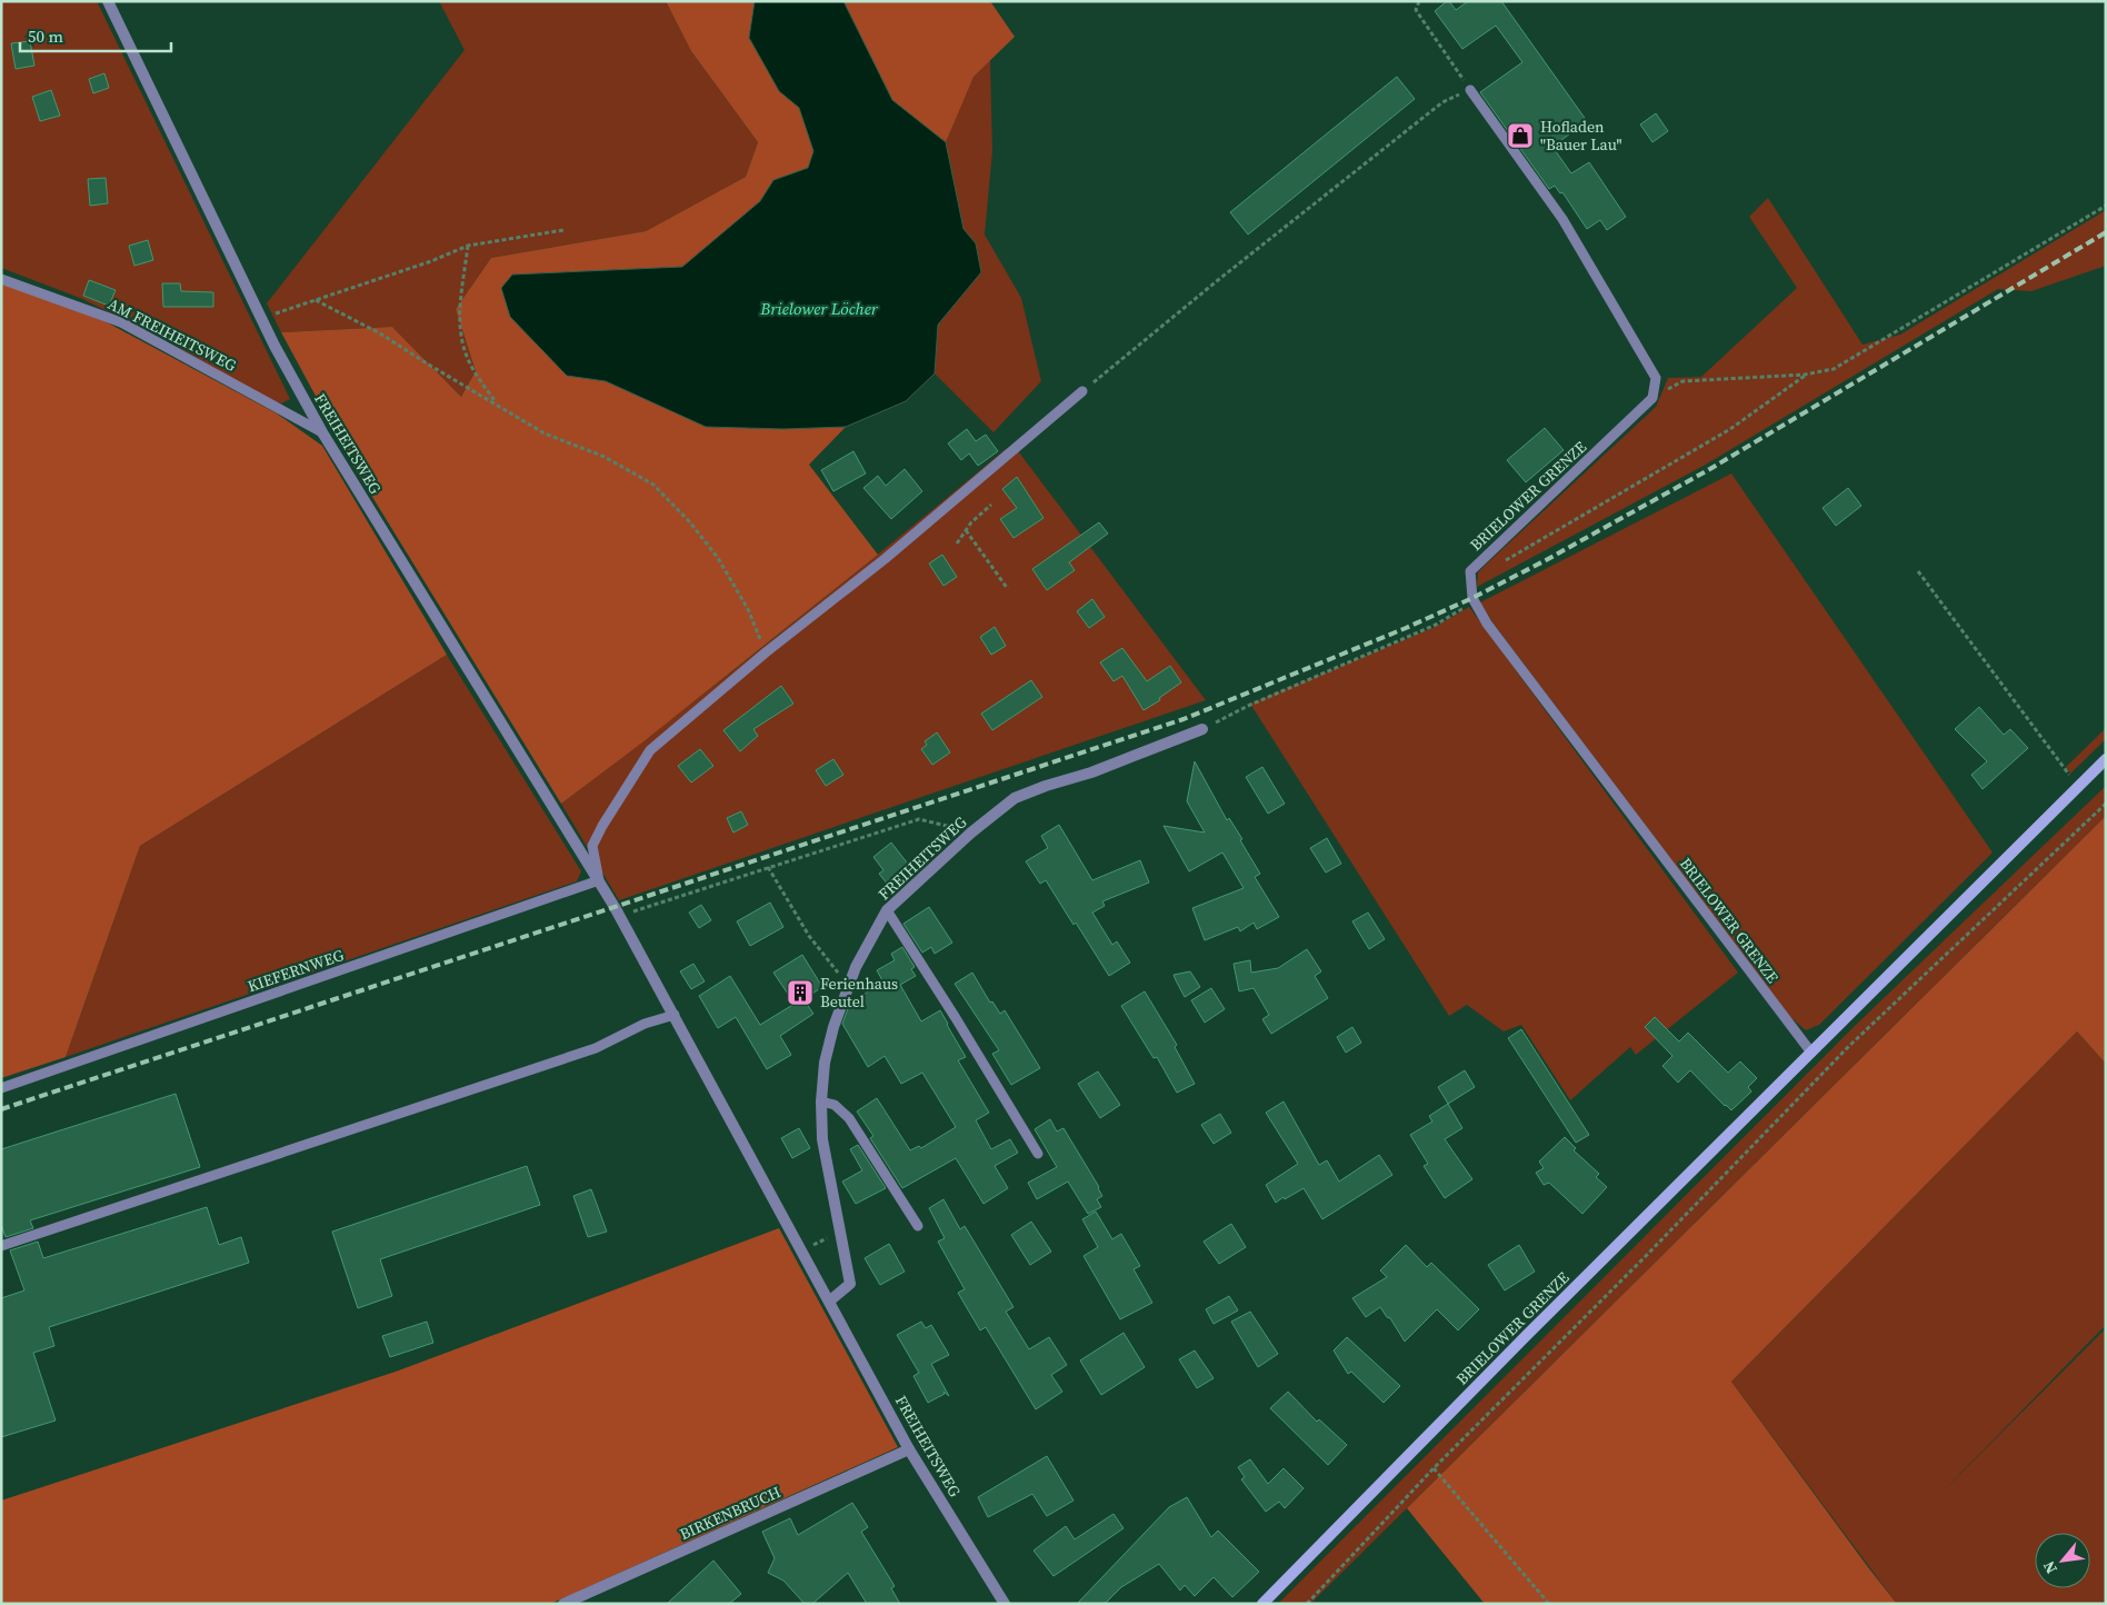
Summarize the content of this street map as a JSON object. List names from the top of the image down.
{
  "streets": {
    "main road": ["BRIELOWER GRENZE"],
    "street": ["FREIHEITSWEG", "BIRKENBRUCH"],
    "lane": ["AM FREIHEITSWEG", "KIEFERNWEG"]
  },
  "crossings": [
    ["AM FREIHEITSWEG", "FREIHEITSWEG"],
    ["FREIHEITSWEG", "KIEFERNWEG"],
    ["FREIHEITSWEG", "BIRKENBRUCH"]
  ],
  "water": ["Brielower Löcher"],
  "places": {
    "shop": ["Hofladen \"Bauer Lau\""],
    "building": ["Ferienhaus Beutel"]
  },
  "scale_bar": "50 m",
  "north": "bottom left"
}
